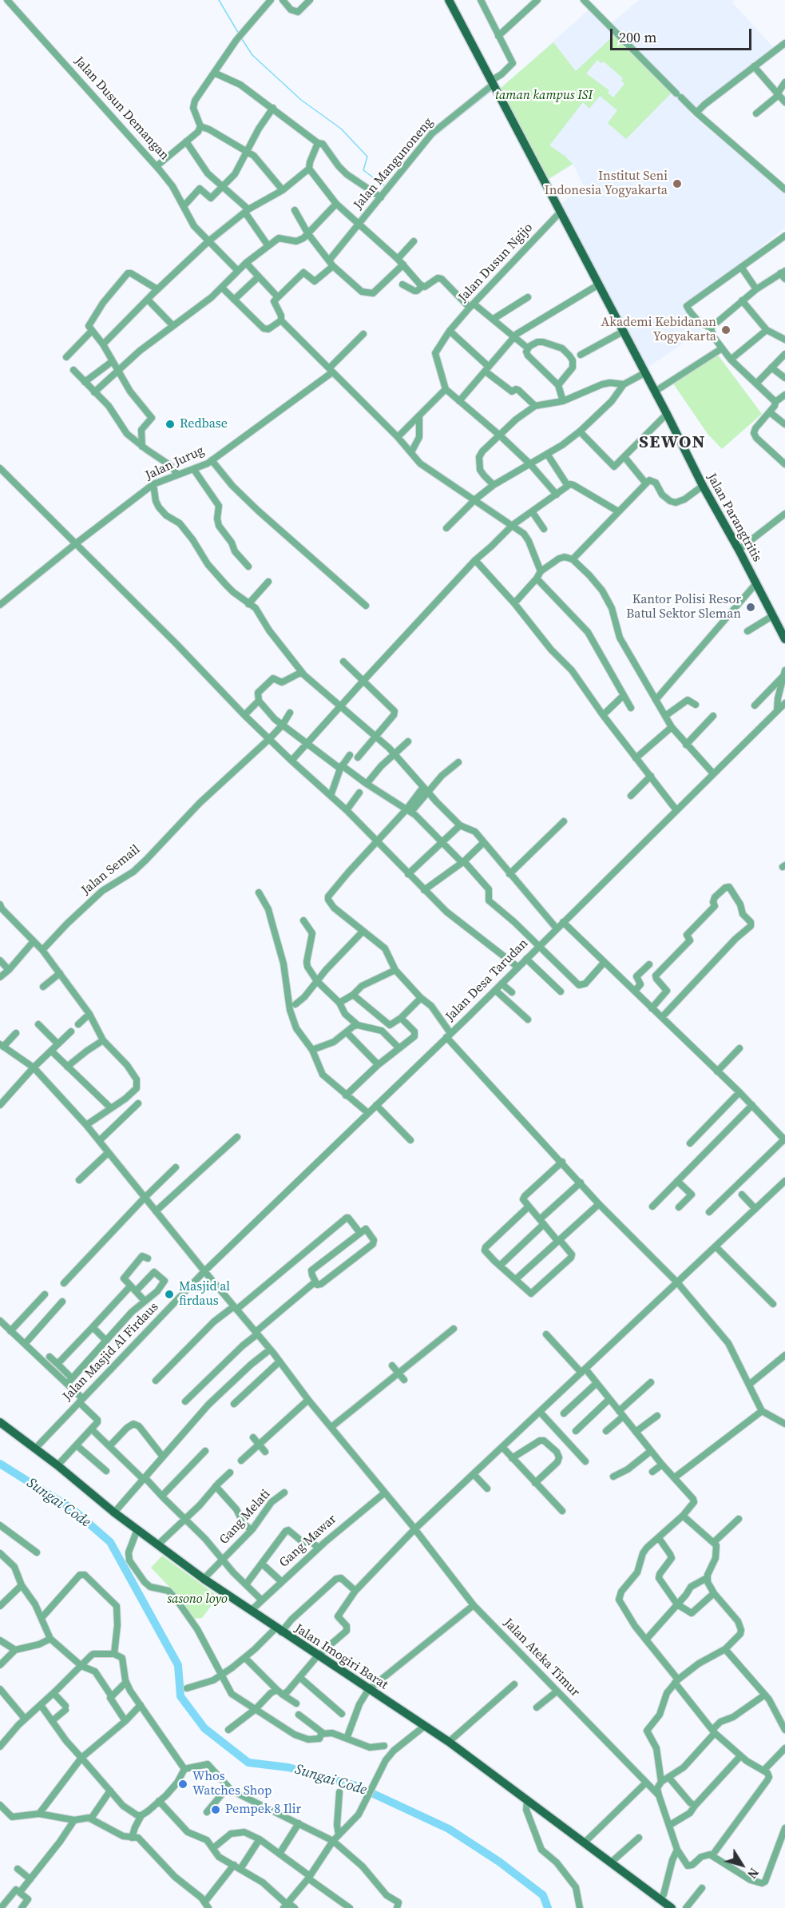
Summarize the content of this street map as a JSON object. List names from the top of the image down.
{
  "streets": {
    "main road": ["Jalan Parangtritis", "Jalan Imogiri Barat"],
    "street": [
      "Jalan Dusun Demangan",
      "Jalan Mangunoneng",
      "Jalan Dusun Ngijo",
      "Jalan Jurug",
      "Jalan Semail",
      "Jalan Desa Tarudan",
      "Jalan Masjid Al Firdaus",
      "Gang Melati",
      "Gang Mawar",
      "Jalan Ateka Timur"
    ]
  },
  "crossings": [
    ["Jalan Mangunoneng", "Jalan Parangtritis"],
    ["Jalan Dusun Ngijo", "Jalan Parangtritis"],
    ["Jalan Desa Tarudan", "Jalan Masjid Al Firdaus"],
    ["Jalan Desa Tarudan", "Jalan Ateka Timur"],
    ["Jalan Masjid Al Firdaus", "Jalan Imogiri Barat"],
    ["Jalan Masjid Al Firdaus", "Jalan Ateka Timur"],
    ["Gang Melati", "Jalan Imogiri Barat"],
    ["Gang Mawar", "Jalan Imogiri Barat"],
    ["Gang Mawar", "Jalan Ateka Timur"]
  ],
  "districts": ["SEWON"],
  "water": ["Sungai Code"],
  "parks": ["taman kampus ISI", "sasono loyo"],
  "places": [
    "Institut Seni Indonesia Yogyakarta",
    "Akademi Kebidanan Yogyakarta",
    "Redbase",
    "Kantor Polisi Resor Batul Sektor Sleman",
    "Masjid al firdaus",
    "Whos Watches Shop",
    "Pempek 8 Ilir"
  ],
  "scale_bar": "200 m",
  "north": "bottom right"
}
